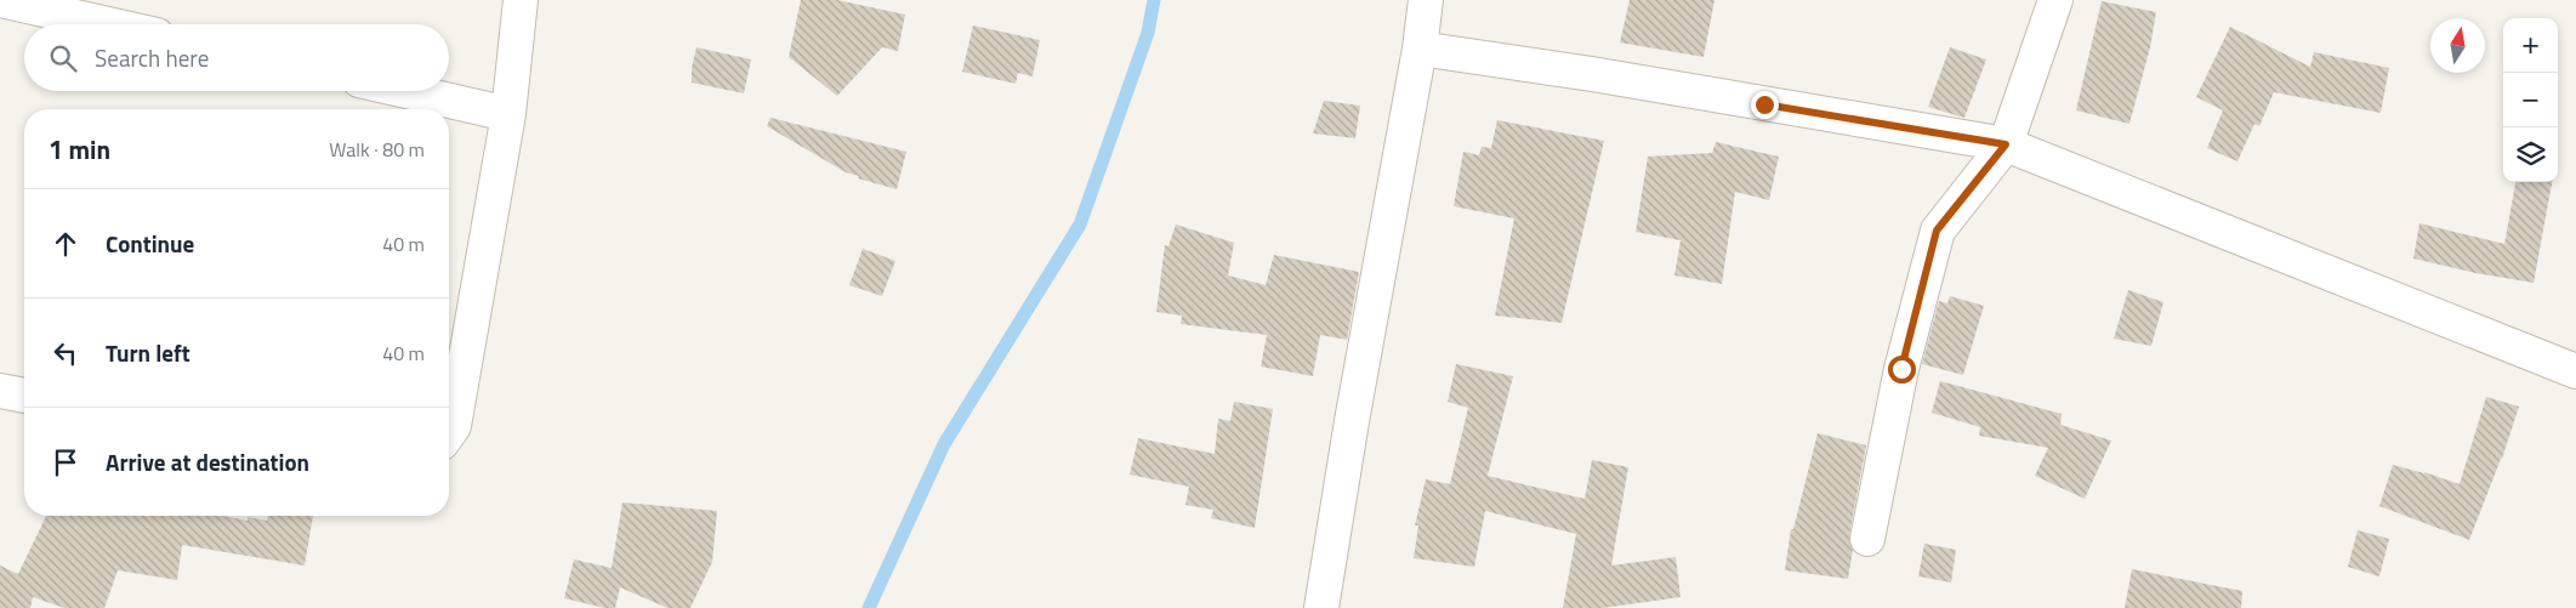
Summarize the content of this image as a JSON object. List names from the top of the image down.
{
  "north": "top",
  "page": {
    "map_buttons": ["+", "−"],
    "search": "Search here",
    "heading": ["1 min", "Walk · 80 m"],
    "list": [
      ["Continue", "40 m"],
      ["Turn left", "40 m"],
      "Arrive at destination"
    ]
  }
}
